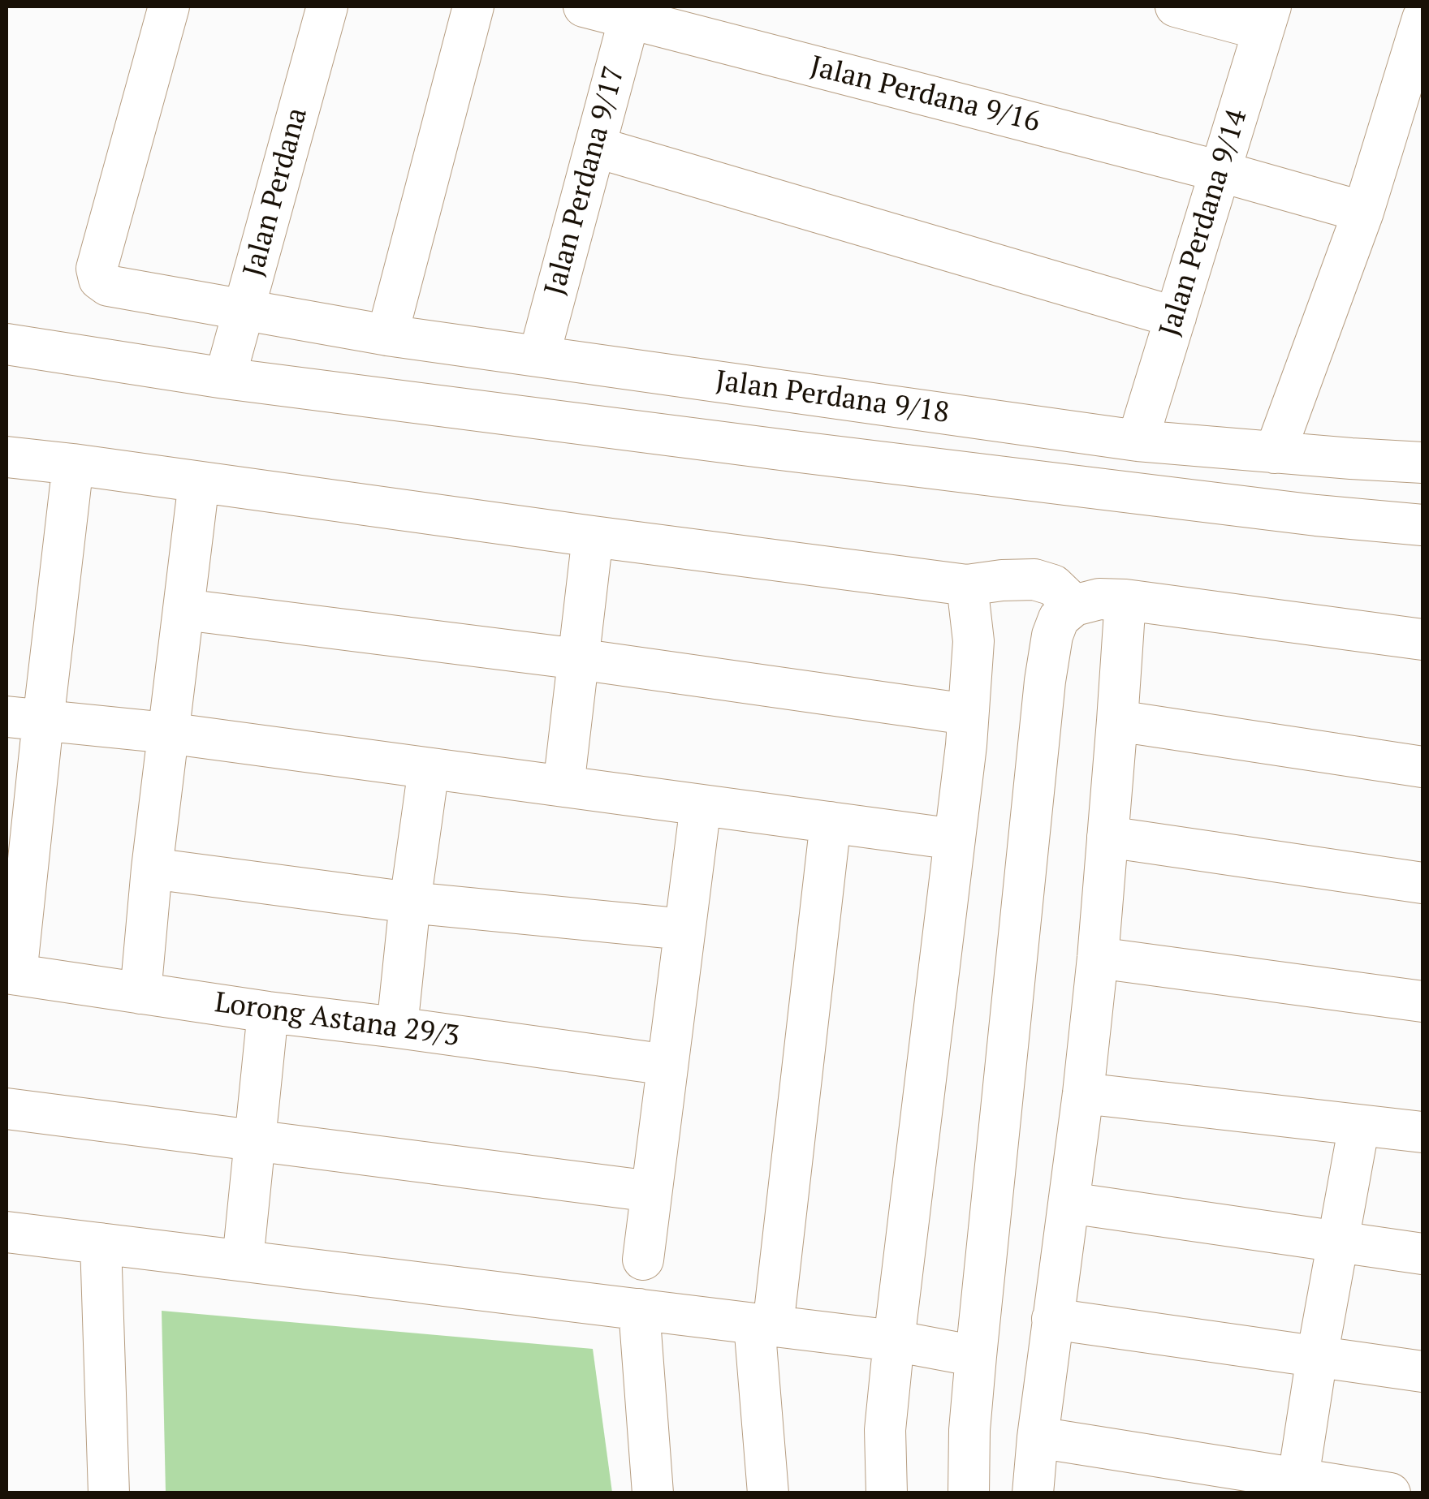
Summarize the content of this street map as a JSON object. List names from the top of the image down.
{
  "streets": {
    "street": [
      "Jalan Perdana 9/16",
      "Jalan Perdana 9/17",
      "Jalan Perdana",
      "Jalan Perdana 9/14",
      "Jalan Perdana 9/18",
      "Lorong Astana 29/3"
    ]
  },
  "crossings": [
    ["Jalan Perdana 9/16", "Jalan Perdana 9/17"],
    ["Jalan Perdana 9/16", "Jalan Perdana 9/14"],
    ["Jalan Perdana 9/17", "Jalan Perdana 9/18"],
    ["Jalan Perdana", "Jalan Perdana 9/18"],
    ["Jalan Perdana 9/14", "Jalan Perdana 9/18"]
  ]
}
